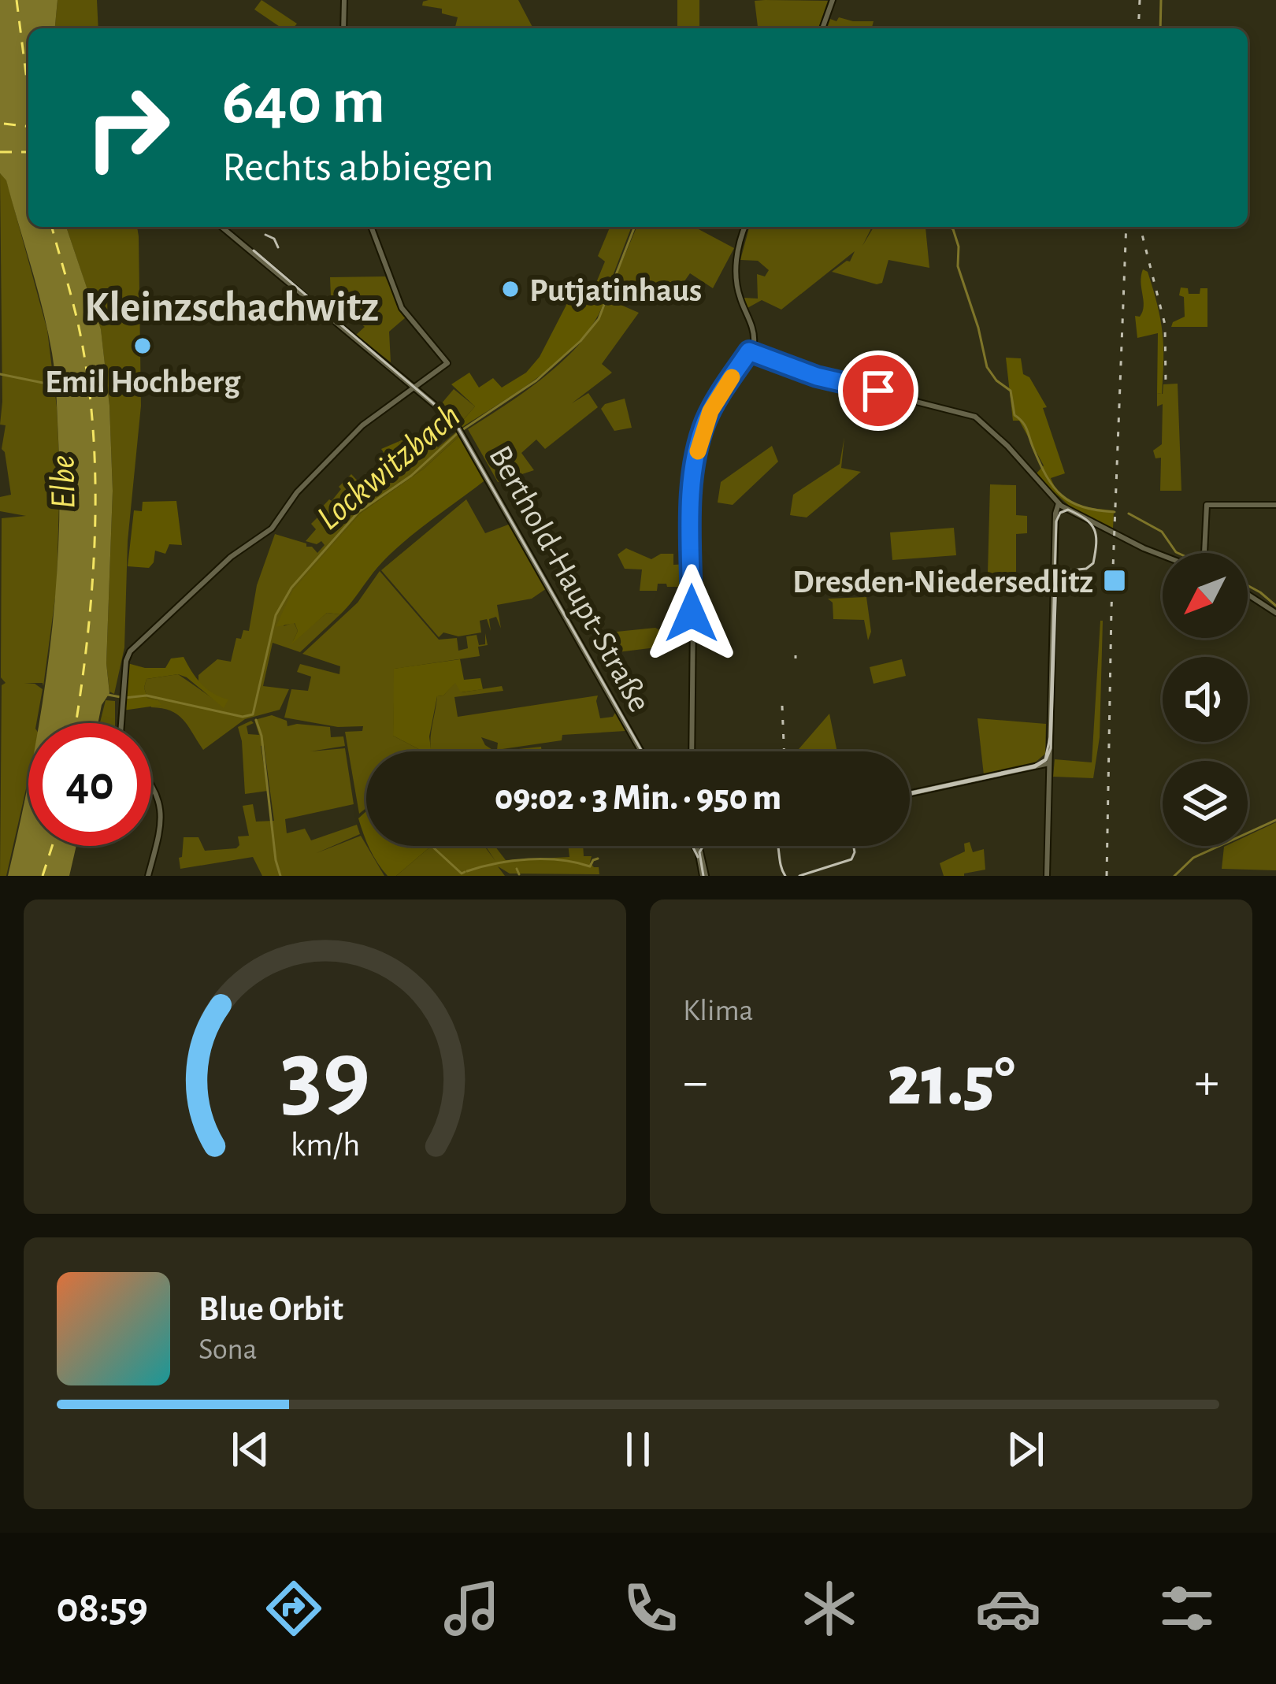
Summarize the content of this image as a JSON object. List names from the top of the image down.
{
  "streets": {
    "street": ["Berthold-Haupt-Straße"]
  },
  "districts": ["Kleinzschachwitz"],
  "water": ["Lockwitzbach", "Elbe"],
  "places": {
    "other": ["Putjatinhaus", "Emil Hochberg"],
    "transit": ["Dresden-Niedersedlitz"]
  },
  "north": "bottom left",
  "page": {
    "turn": ["640 m", "Rechts abbiegen"],
    "limit": "40",
    "trip": "09:02 · 3 Min. · 950 m",
    "tile": "Klima",
    "heat": ["−", "21.5°", "+"],
    "song": ["Blue Orbit", "Sona"],
    "tabs": "08:59",
    "gauge": ["39", "km/h"]
  }
}
